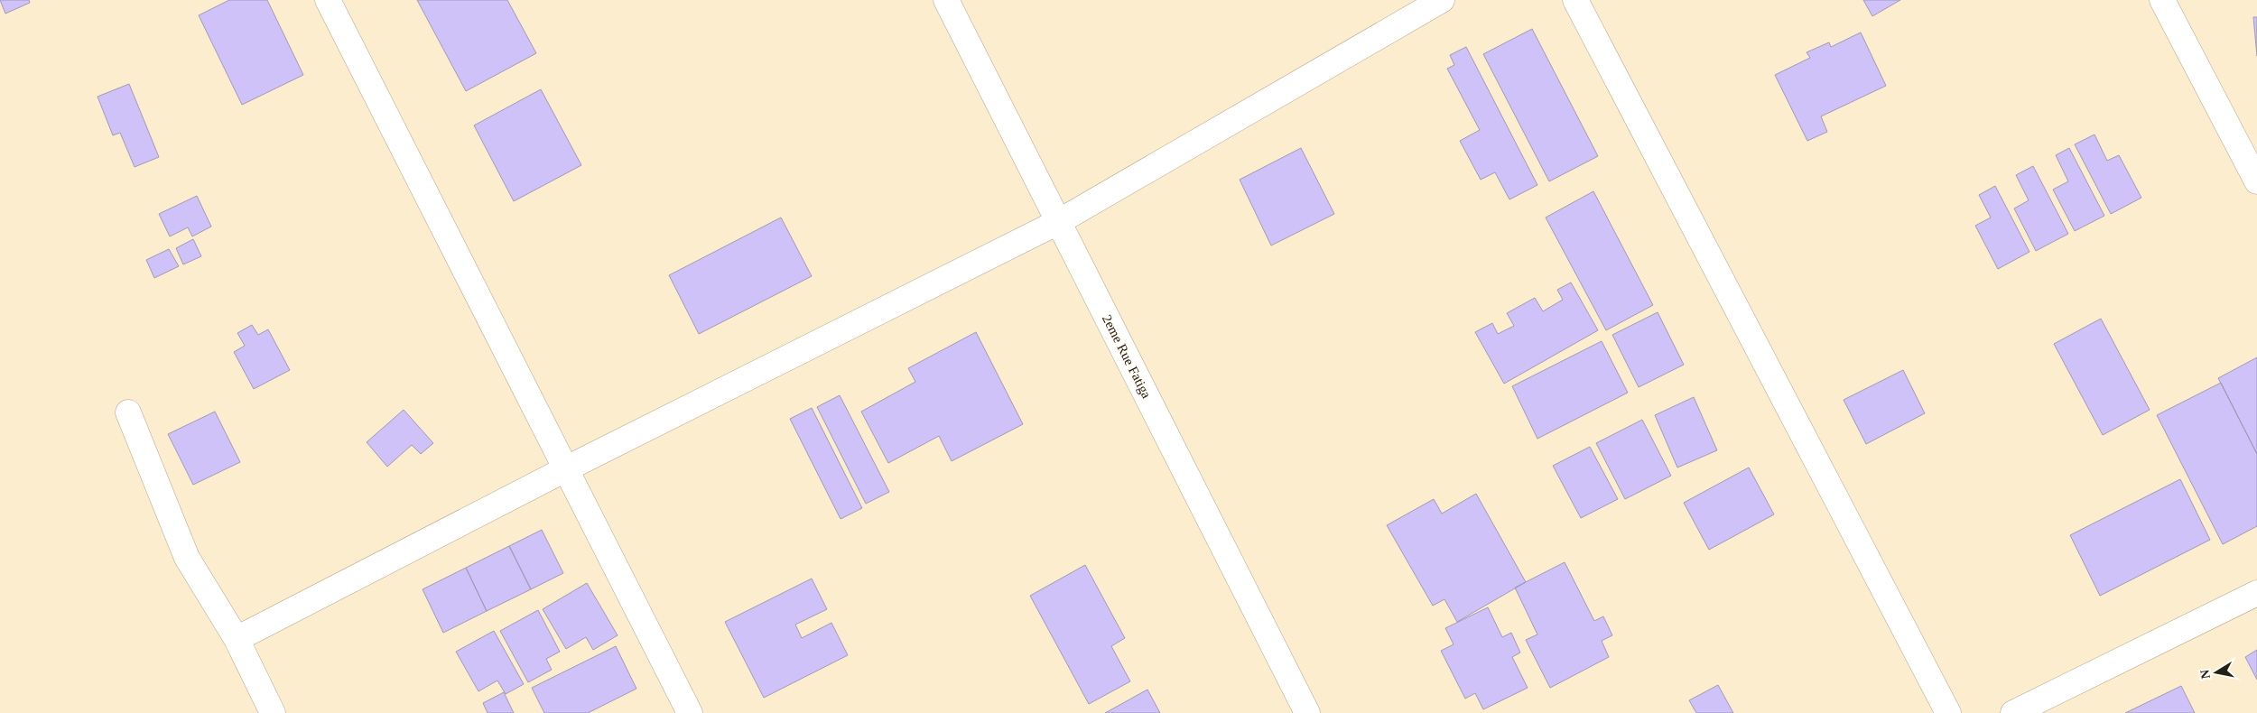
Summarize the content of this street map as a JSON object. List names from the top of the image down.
{
  "streets": {
    "street": ["2eme Rue Fatiga"]
  },
  "north": "left"
}
